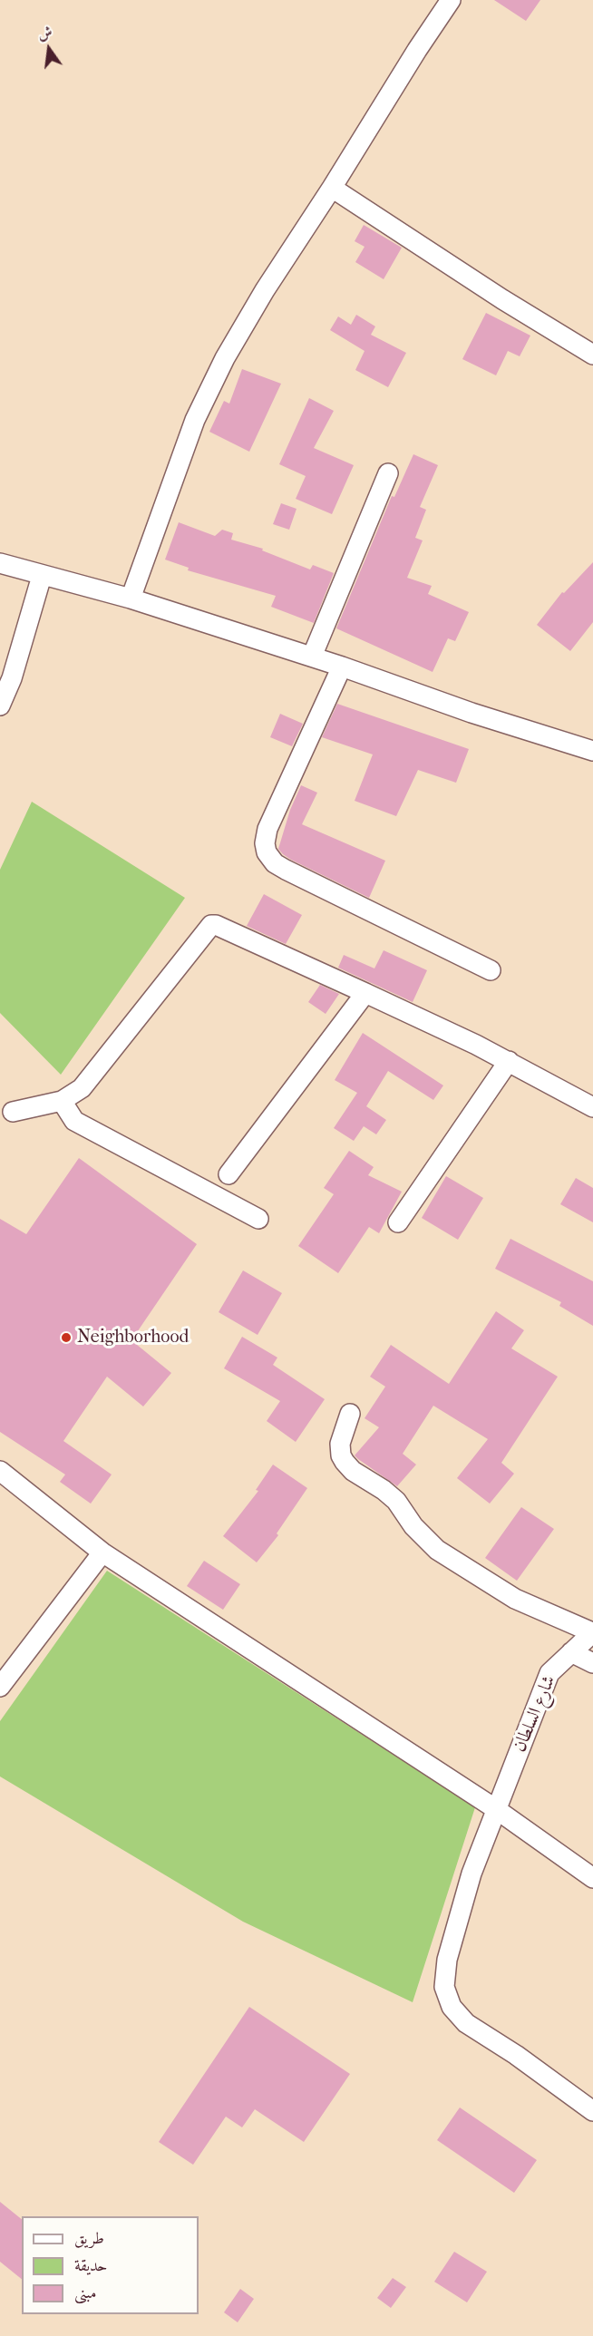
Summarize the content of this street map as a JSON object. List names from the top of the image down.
{
  "streets": {
    "street": ["شارع السلطان"]
  },
  "places": ["Neighborhood"],
  "legend": ["طريق", "حديقة", "مبنى"],
  "north": "top"
}
